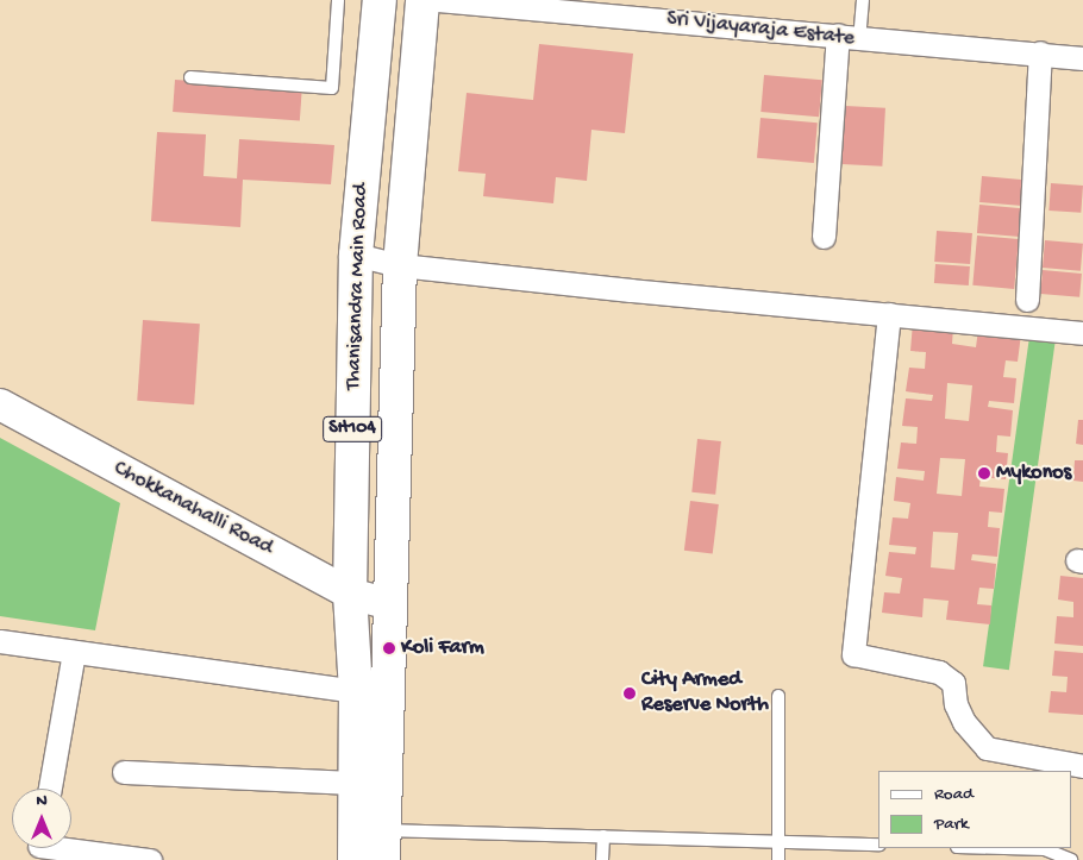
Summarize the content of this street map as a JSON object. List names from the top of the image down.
{
  "streets": {
    "main road": ["Thanisandra Main Road", "SH104"],
    "street": ["Sri Vijayaraja Estate", "Chokkanahalli Road"]
  },
  "crossings": [
    ["Thanisandra Main Road", "Chokkanahalli Road"]
  ],
  "places": ["Mykonos", "Koli Farm", "City Armed Reserve North"],
  "legend": ["Road", "Park"],
  "north": "top"
}
